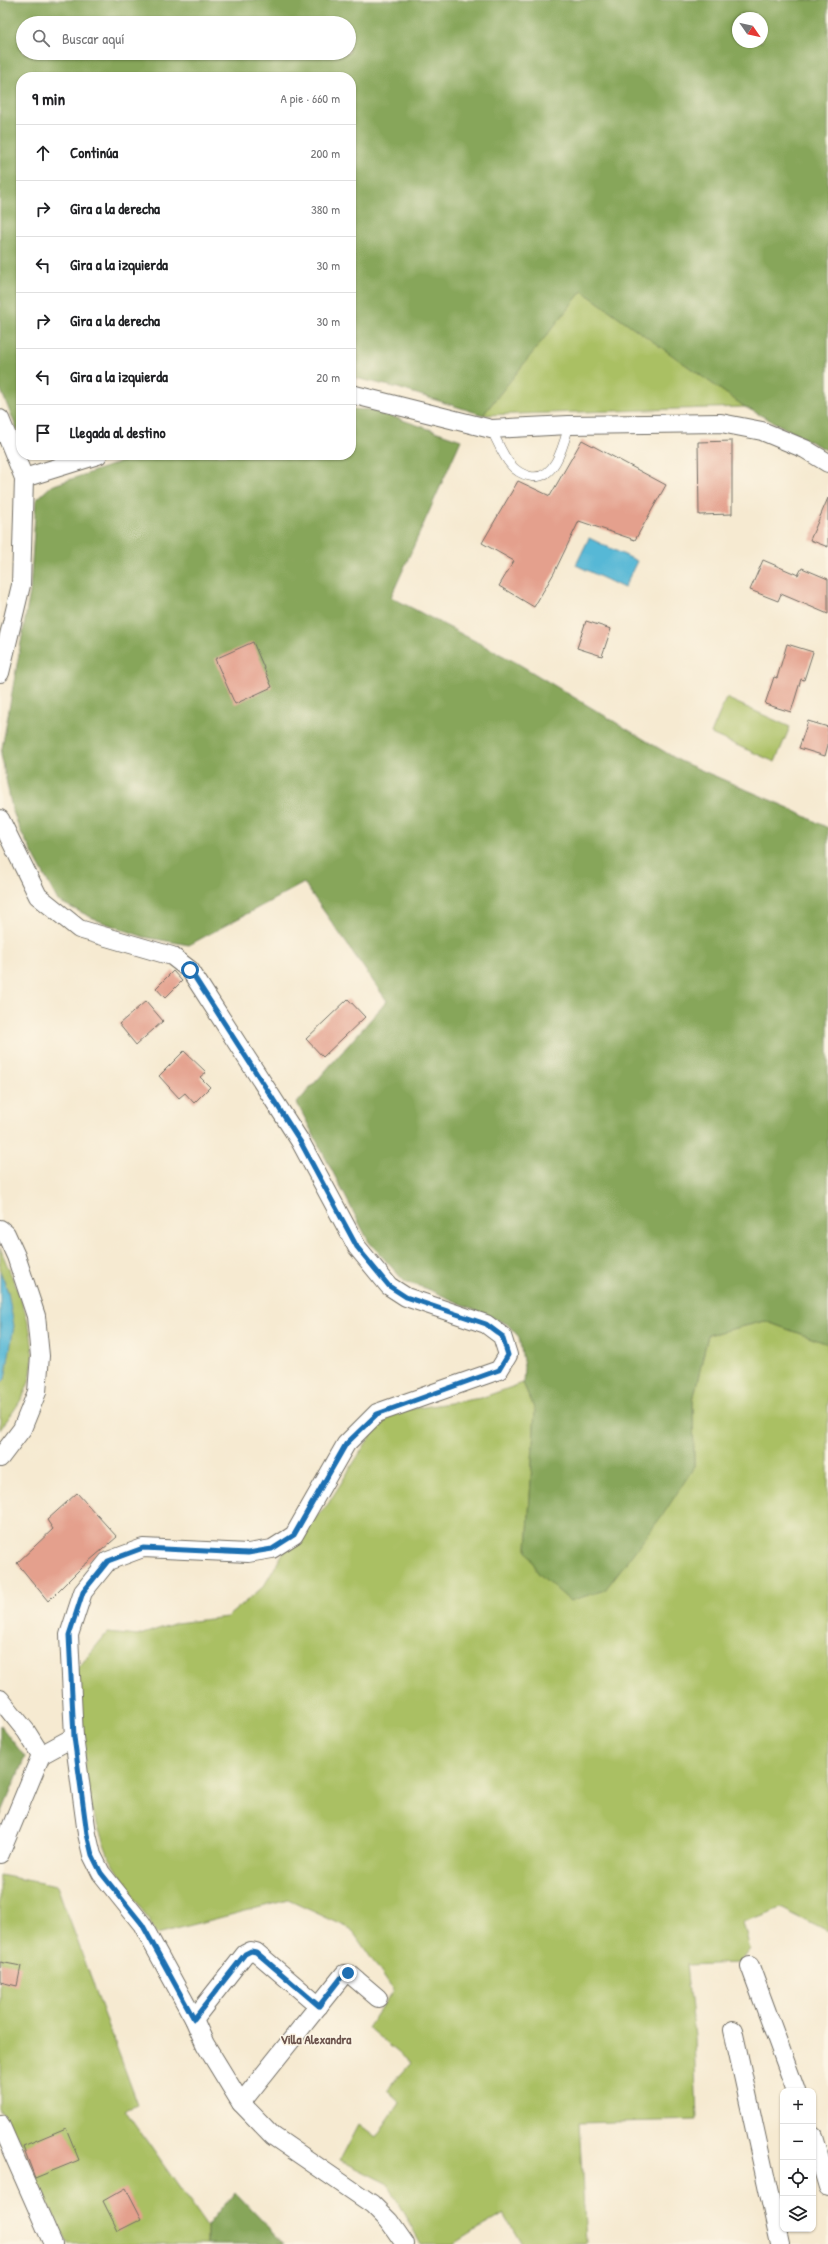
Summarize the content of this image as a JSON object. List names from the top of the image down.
{
  "districts": ["Villa Alexandra"],
  "north": "bottom right",
  "page": {
    "search": "Buscar aquí",
    "heading": ["9 min", "A pie · 660 m"],
    "list": [
      ["Continúa", "200 m"],
      ["Gira a la derecha", "380 m"],
      ["Gira a la izquierda", "30 m"],
      ["Gira a la derecha", "30 m"],
      ["Gira a la izquierda", "20 m"],
      "Llegada al destino"
    ],
    "map_buttons": ["+", "−"]
  }
}
